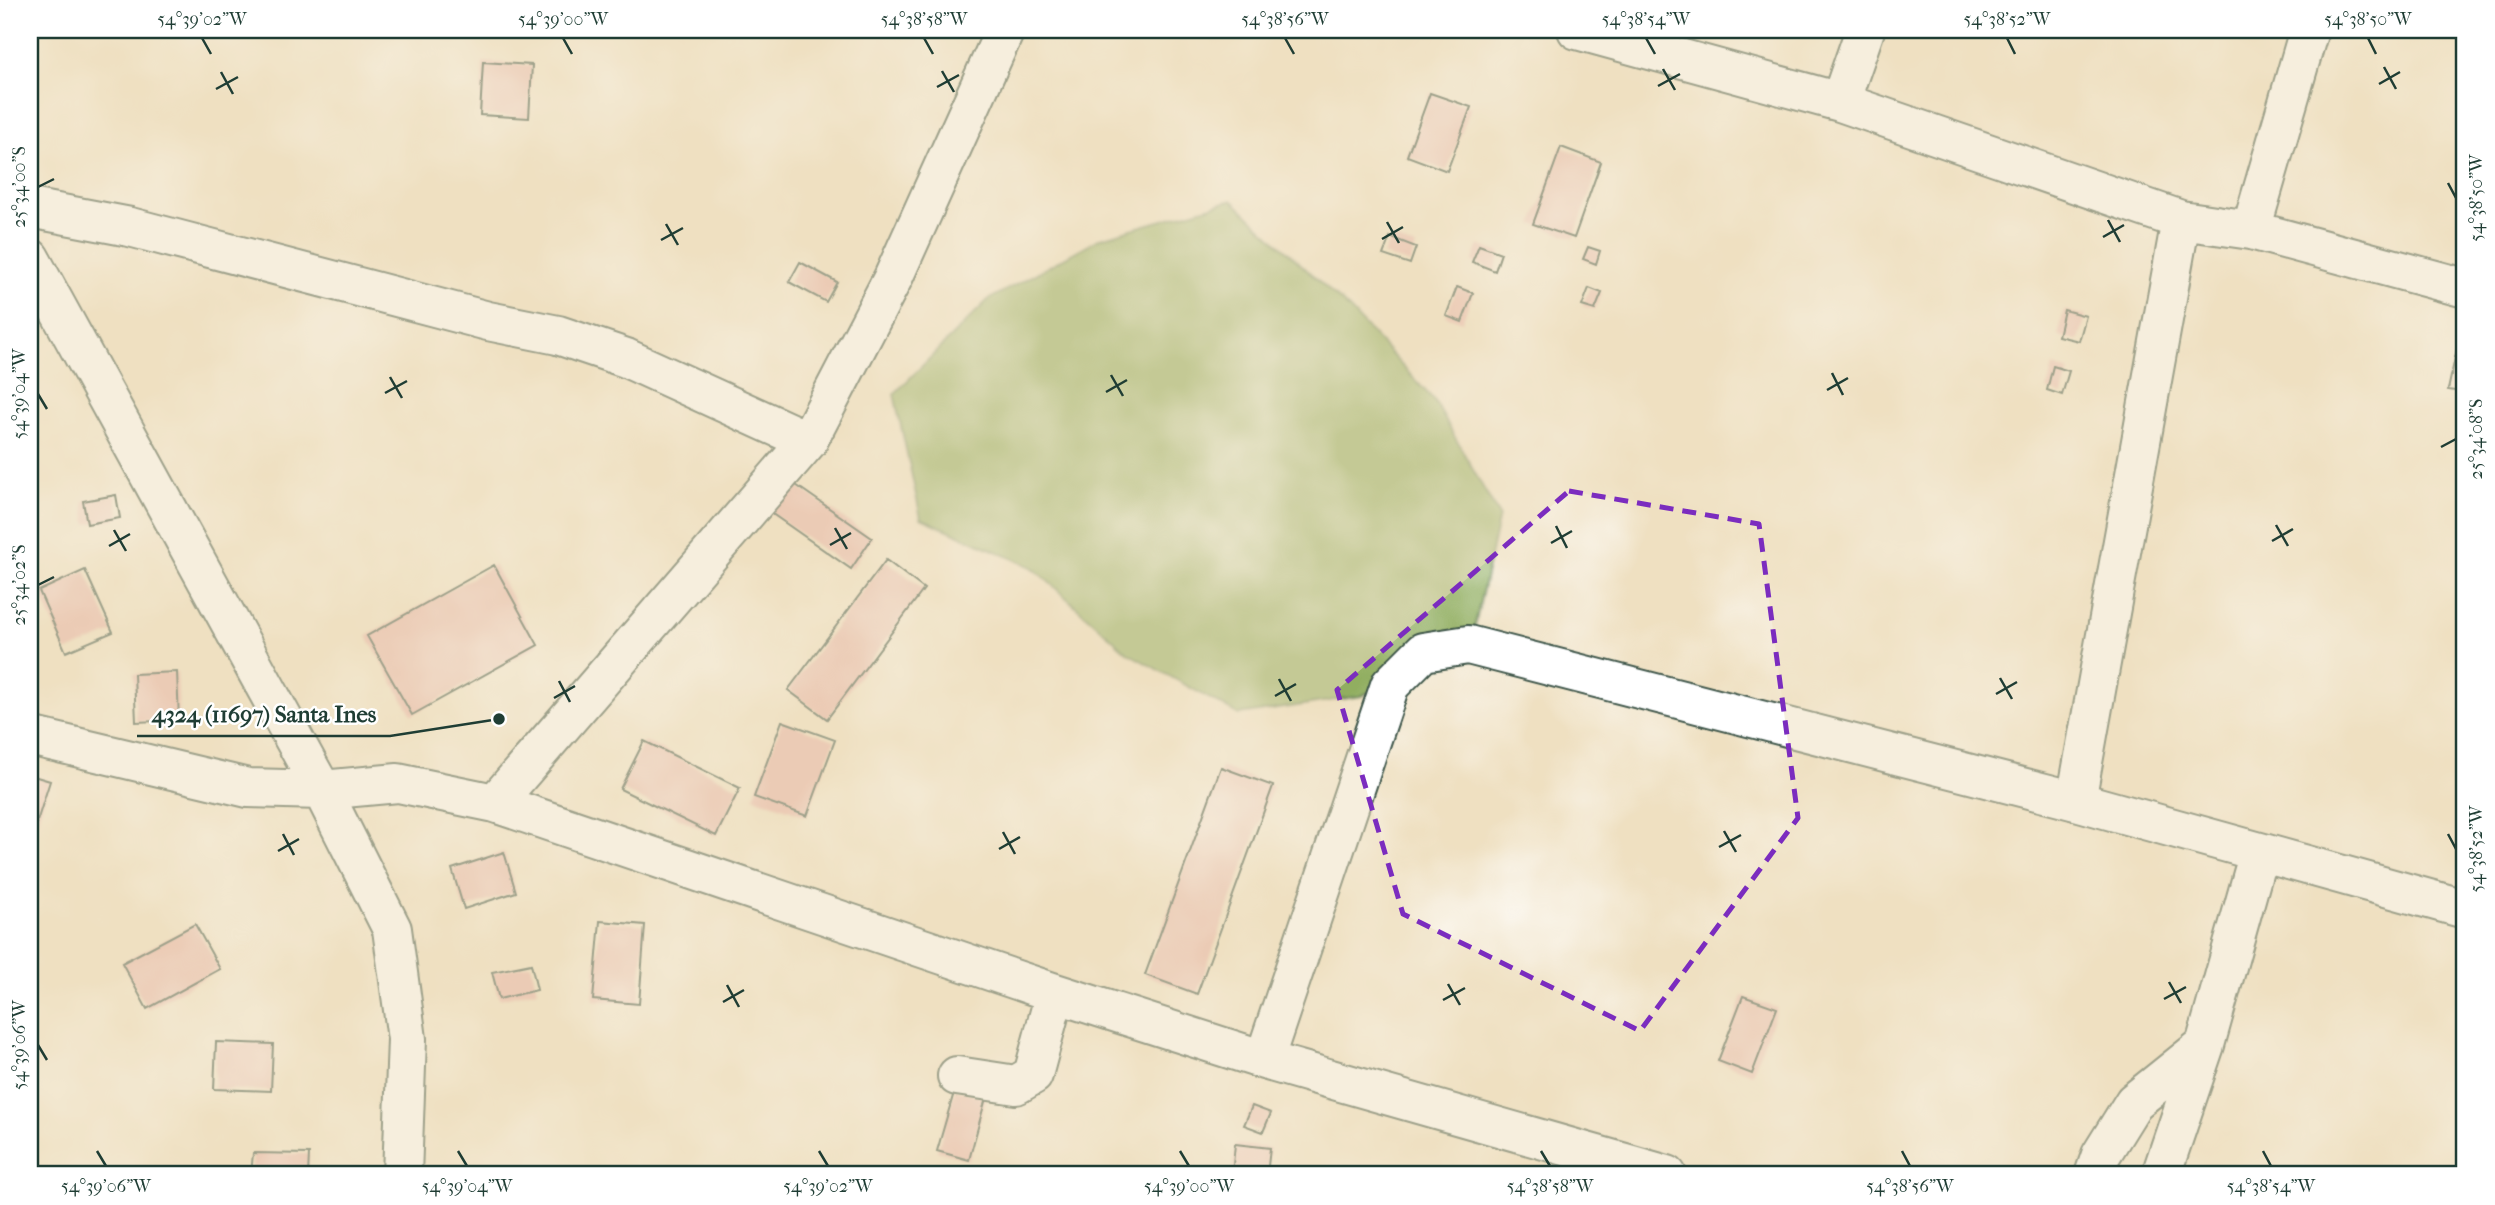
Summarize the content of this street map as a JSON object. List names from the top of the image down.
{
  "places": ["4324 (11697) Santa Ines"],
  "coordinates": [
    "54°39'02\"W",
    "54°39'00\"W",
    "54°38'58\"W",
    "54°38'56\"W",
    "54°38'54\"W",
    "54°38'52\"W",
    "54°38'50\"W",
    "25°34'00\"S",
    "54°39'04\"W",
    "25°34'08\"S",
    "25°34'02\"S",
    "54°39'06\"W"
  ]
}
